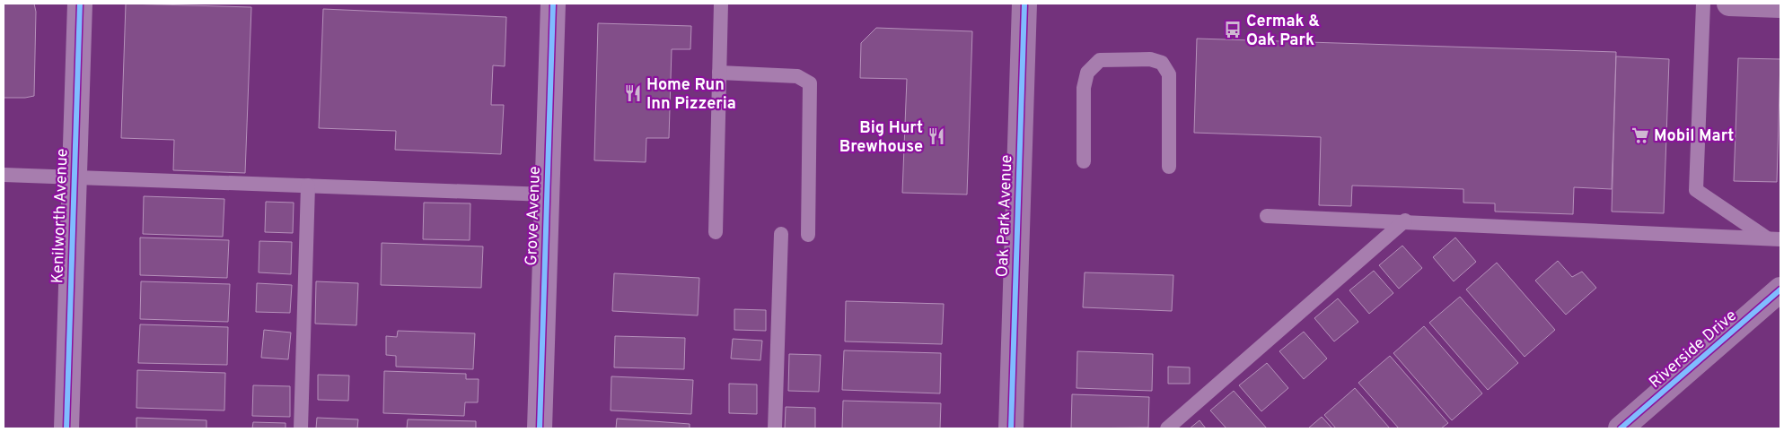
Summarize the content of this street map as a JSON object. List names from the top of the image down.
{
  "streets": {
    "street": [
      "Kenilworth Avenue",
      "Grove Avenue",
      "Oak Park Avenue",
      "Riverside Drive"
    ]
  },
  "places": {
    "bus stop": ["Cermak & Oak Park"],
    "restaurant": ["Home Run Inn Pizzeria", "Big Hurt Brewhouse"],
    "supermarket": ["Mobil Mart"]
  }
}
